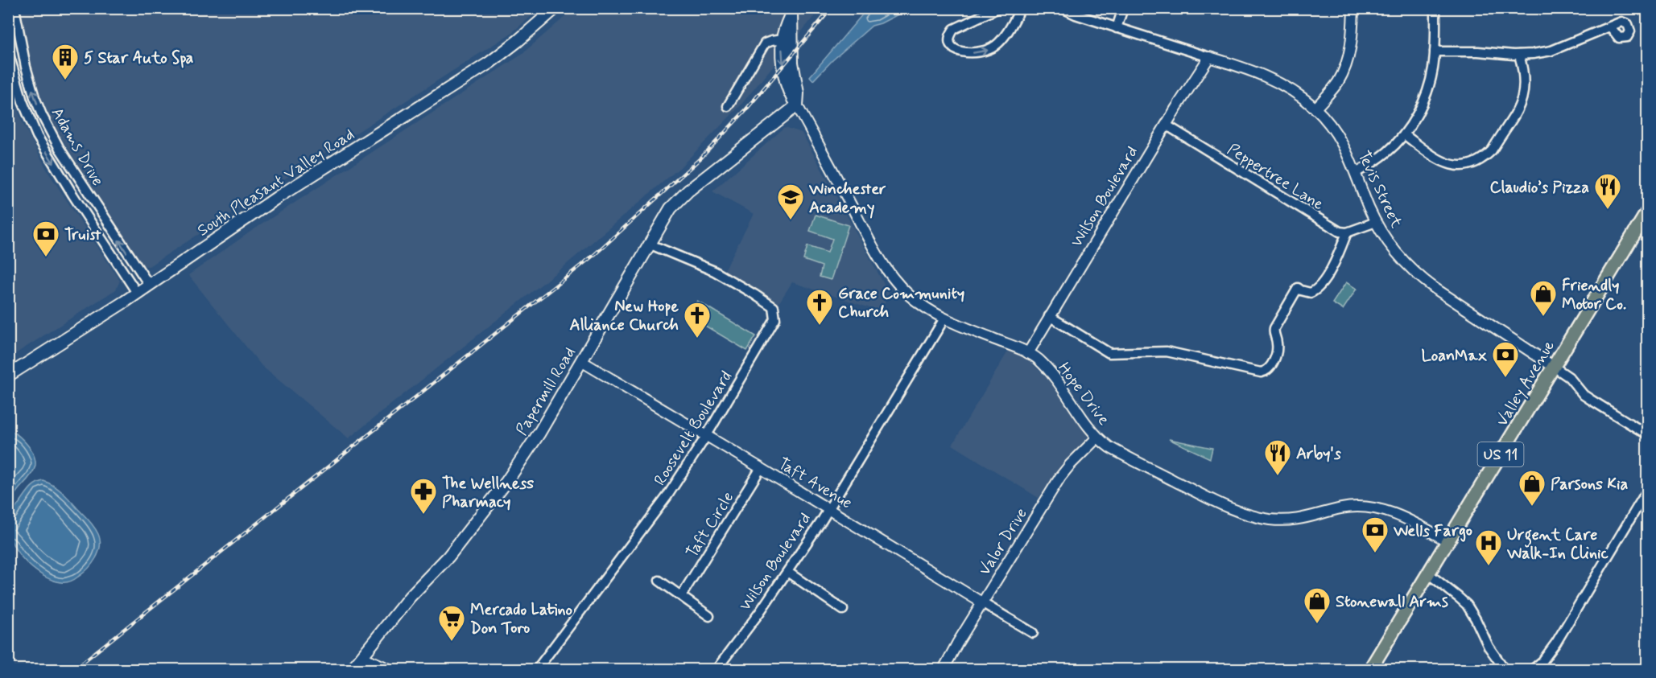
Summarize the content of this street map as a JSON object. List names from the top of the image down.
{
  "streets": {
    "main road": [
      "South Pleasant Valley Road",
      "Valley Avenue",
      "Papermill Road",
      "US 11"
    ],
    "street": [
      "Adams Drive",
      "Peppertree Lane",
      "Tevis Street",
      "Wilson Boulevard",
      "Hope Drive",
      "Roosevelt Boulevard",
      "Taft Avenue",
      "Taft Circle",
      "Valor Drive"
    ]
  },
  "crossings": [
    ["Adams Drive", "South Pleasant Valley Road"],
    ["Peppertree Lane", "Wilson Boulevard"],
    ["Tevis Street", "Wilson Boulevard"],
    ["Tevis Street", "Valley Avenue"],
    ["Wilson Boulevard", "Hope Drive"],
    ["Wilson Boulevard", "Taft Avenue"],
    ["Valley Avenue", "Hope Drive"],
    ["Papermill Road", "Hope Drive"],
    ["Papermill Road", "Roosevelt Boulevard"],
    ["Papermill Road", "Taft Avenue"],
    ["Hope Drive", "Valor Drive"],
    ["Roosevelt Boulevard", "Taft Avenue"],
    ["Taft Avenue", "Taft Circle"],
    ["Taft Avenue", "Valor Drive"]
  ],
  "places": {
    "building": ["5 Star Auto Spa"],
    "restaurant": ["Claudio’s Pizza", "Arby's"],
    "school or university": ["Winchester Academy"],
    "bank": ["Truist", "LoanMax", "Wells Fargo"],
    "shop": ["Friendly Motor Co.", "Parsons Kia", "Stonewall Arms"],
    "church": ["Grace Community Church", "New Hope Alliance Church"],
    "pharmacy": ["The Wellness Pharmacy"],
    "hospital": ["Urgent Care Walk-In Clinic"],
    "supermarket": ["Mercado Latino Don Toro"]
  }
}
